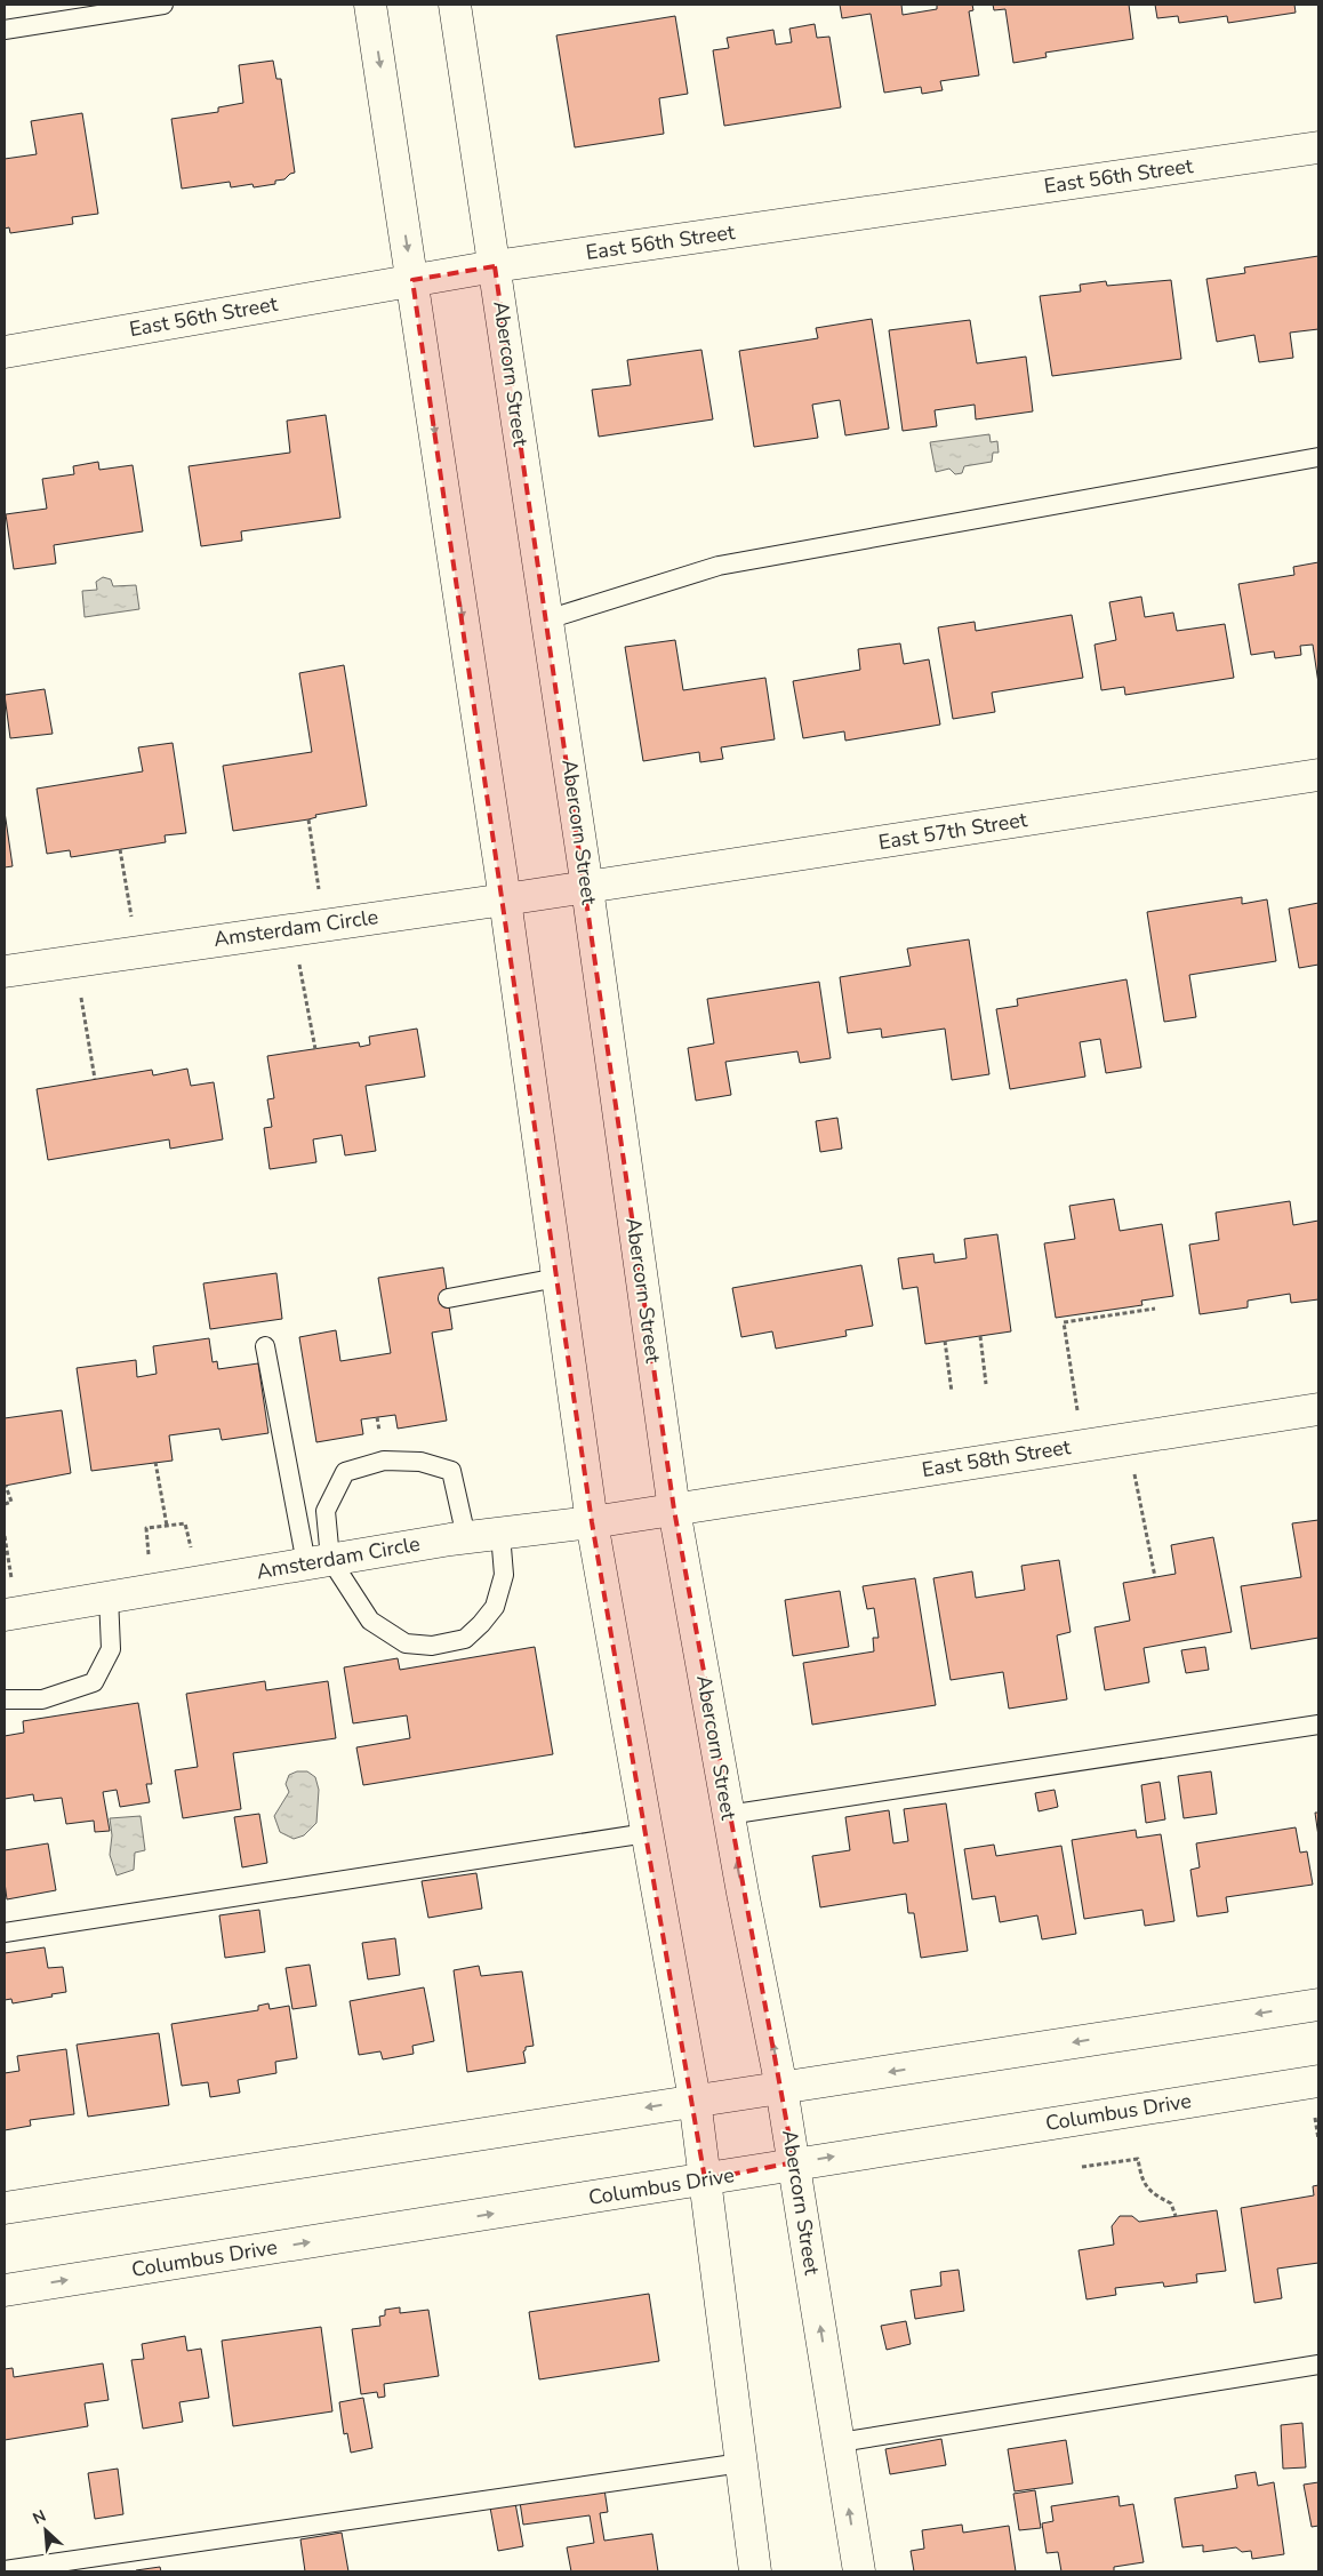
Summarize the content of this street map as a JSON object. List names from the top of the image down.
{
  "streets": {
    "street": [
      "East 56th Street",
      "Abercorn Street",
      "East 57th Street",
      "Amsterdam Circle",
      "East 58th Street",
      "Columbus Drive"
    ]
  },
  "crossings": [
    ["East 56th Street", "Abercorn Street"],
    ["Abercorn Street", "East 57th Street"],
    ["Abercorn Street", "Amsterdam Circle"],
    ["Abercorn Street", "East 58th Street"],
    ["Abercorn Street", "Columbus Drive"],
    ["East 57th Street", "Amsterdam Circle"],
    ["Amsterdam Circle", "East 58th Street"]
  ],
  "north": "top left"
}
